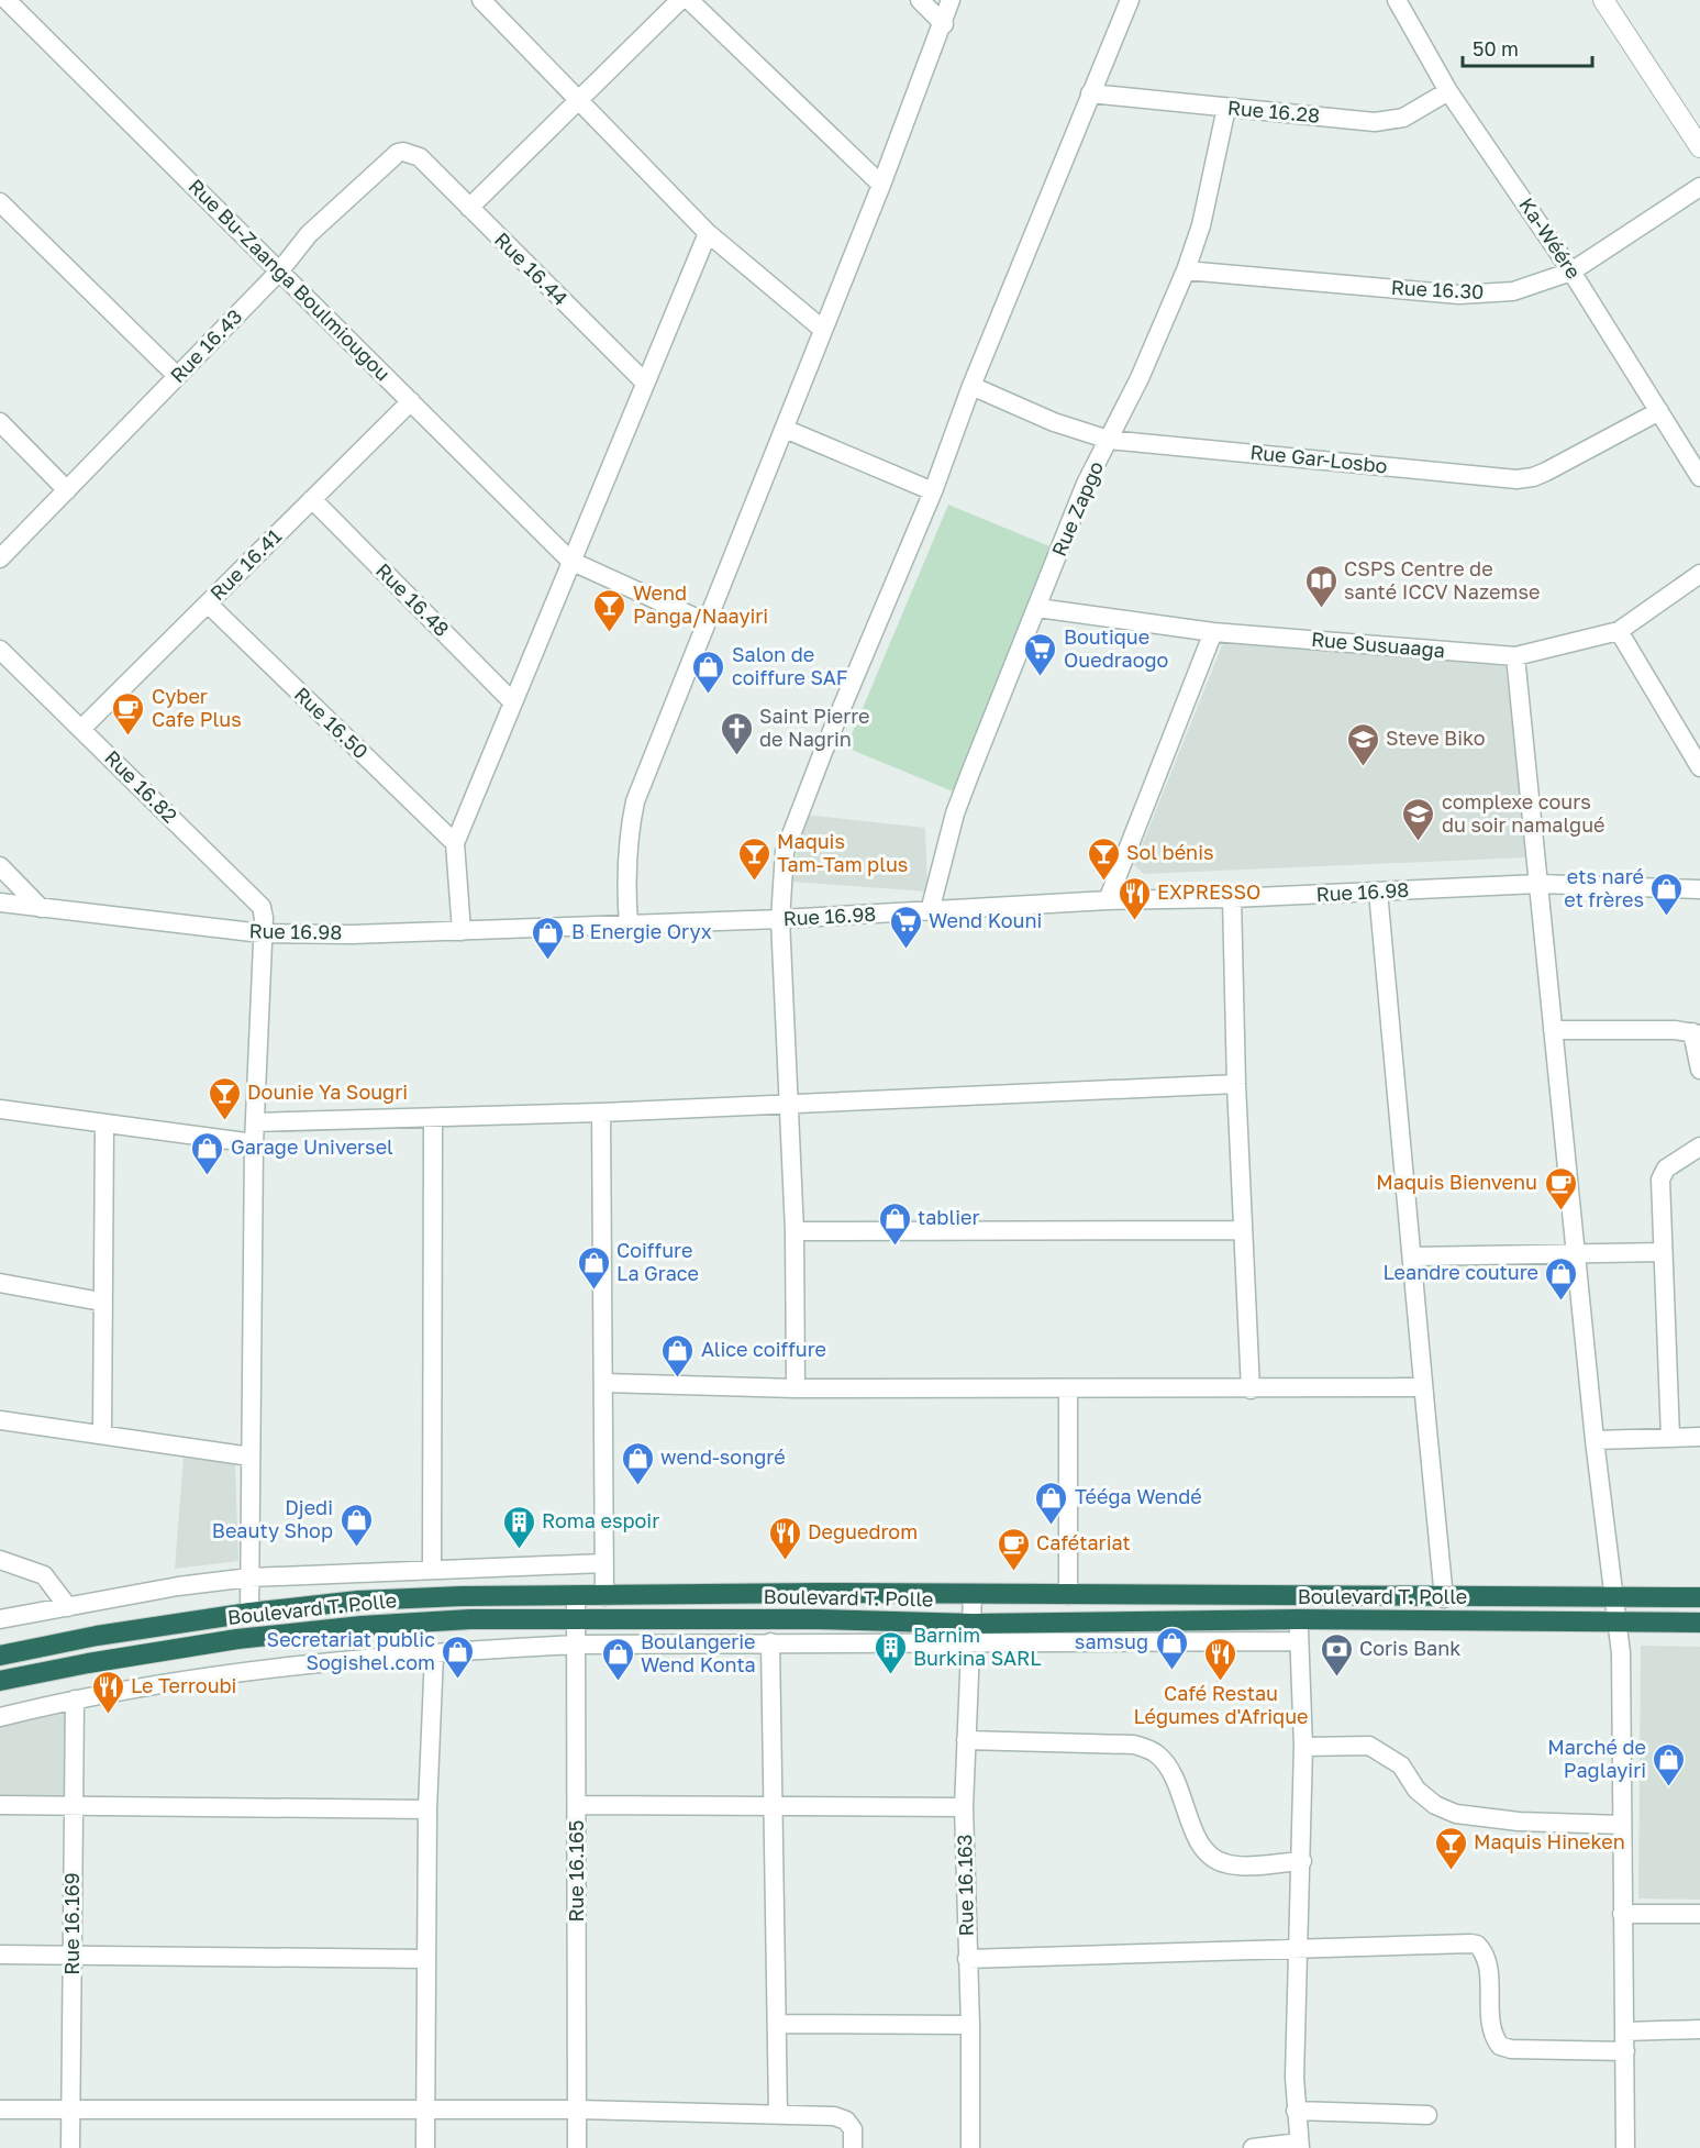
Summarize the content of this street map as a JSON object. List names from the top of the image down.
{
  "streets": {
    "highway": ["Boulevard T. Polle"],
    "street": [
      "Rue 16.28",
      "Ka-Wéére",
      "Rue 16.44",
      "Rue Bu-Zaanga Boulmiougou",
      "Rue 16.30",
      "Rue 16.43",
      "Rue Gar-Losbo",
      "Rue Zapgo",
      "Rue 16.41",
      "Rue 16.48",
      "Rue Susuaaga",
      "Rue 16.50",
      "Rue 16.82",
      "Rue 16.98",
      "Rue 16.165",
      "Rue 16.163",
      "Rue 16.169"
    ]
  },
  "crossings": [
    ["Rue 16.28", "Ka-Wéére"],
    ["Rue 16.28", "Rue Zapgo"],
    ["Ka-Wéére", "Rue 16.30"],
    ["Ka-Wéére", "Rue Gar-Losbo"],
    ["Rue 16.44", "Rue 16.43"],
    ["Rue Bu-Zaanga Boulmiougou", "Rue 16.43"],
    ["Rue Bu-Zaanga Boulmiougou", "Rue 16.41"],
    ["Rue 16.30", "Rue Zapgo"],
    ["Rue Gar-Losbo", "Rue Zapgo"],
    ["Rue Zapgo", "Rue Susuaaga"],
    ["Rue Zapgo", "Rue 16.98"],
    ["Rue 16.41", "Rue 16.48"],
    ["Rue 16.41", "Rue 16.50"],
    ["Rue 16.41", "Rue 16.82"],
    ["Rue 16.82", "Rue 16.98"],
    ["Rue 16.82", "Boulevard T. Polle"],
    ["Boulevard T. Polle", "Rue 16.165"],
    ["Boulevard T. Polle", "Rue 16.163"]
  ],
  "places": {
    "library": ["CSPS Centre de santé ICCV Nazemse"],
    "bar": [
      "Wend Panga/Naayiri",
      "Maquis Tam-Tam plus",
      "Sol bénis",
      "Dounie Ya Sougri",
      "Maquis Hineken"
    ],
    "supermarket": ["Boutique Ouedraogo", "Wend Kouni"],
    "shop": [
      "Salon de coiffure SAF",
      "ets naré et frères",
      "B Energie Oryx",
      "Garage Universel",
      "tablier",
      "Coiffure La Grace",
      "Leandre couture",
      "Alice coiffure",
      "wend-songré",
      "Tééga Wendé",
      "Djedi Beauty Shop",
      "samsug",
      "Secretariat public Sogishel.com",
      "Boulangerie Wend Konta",
      "Marché de Paglayiri"
    ],
    "cafe": ["Cyber Cafe Plus", "Maquis Bienvenu", "Cafétariat"],
    "church": ["Saint Pierre de Nagrin"],
    "school or university": ["Steve Biko", "complexe cours du soir namalgué"],
    "restaurant": [
      "EXPRESSO",
      "Deguedrom",
      "Café Restau Légumes d'Afrique",
      "Le Terroubi"
    ],
    "building": ["Roma espoir", "Barnim Burkina SARL"],
    "bank": ["Coris Bank"]
  },
  "scale_bar": "50 m"
}
